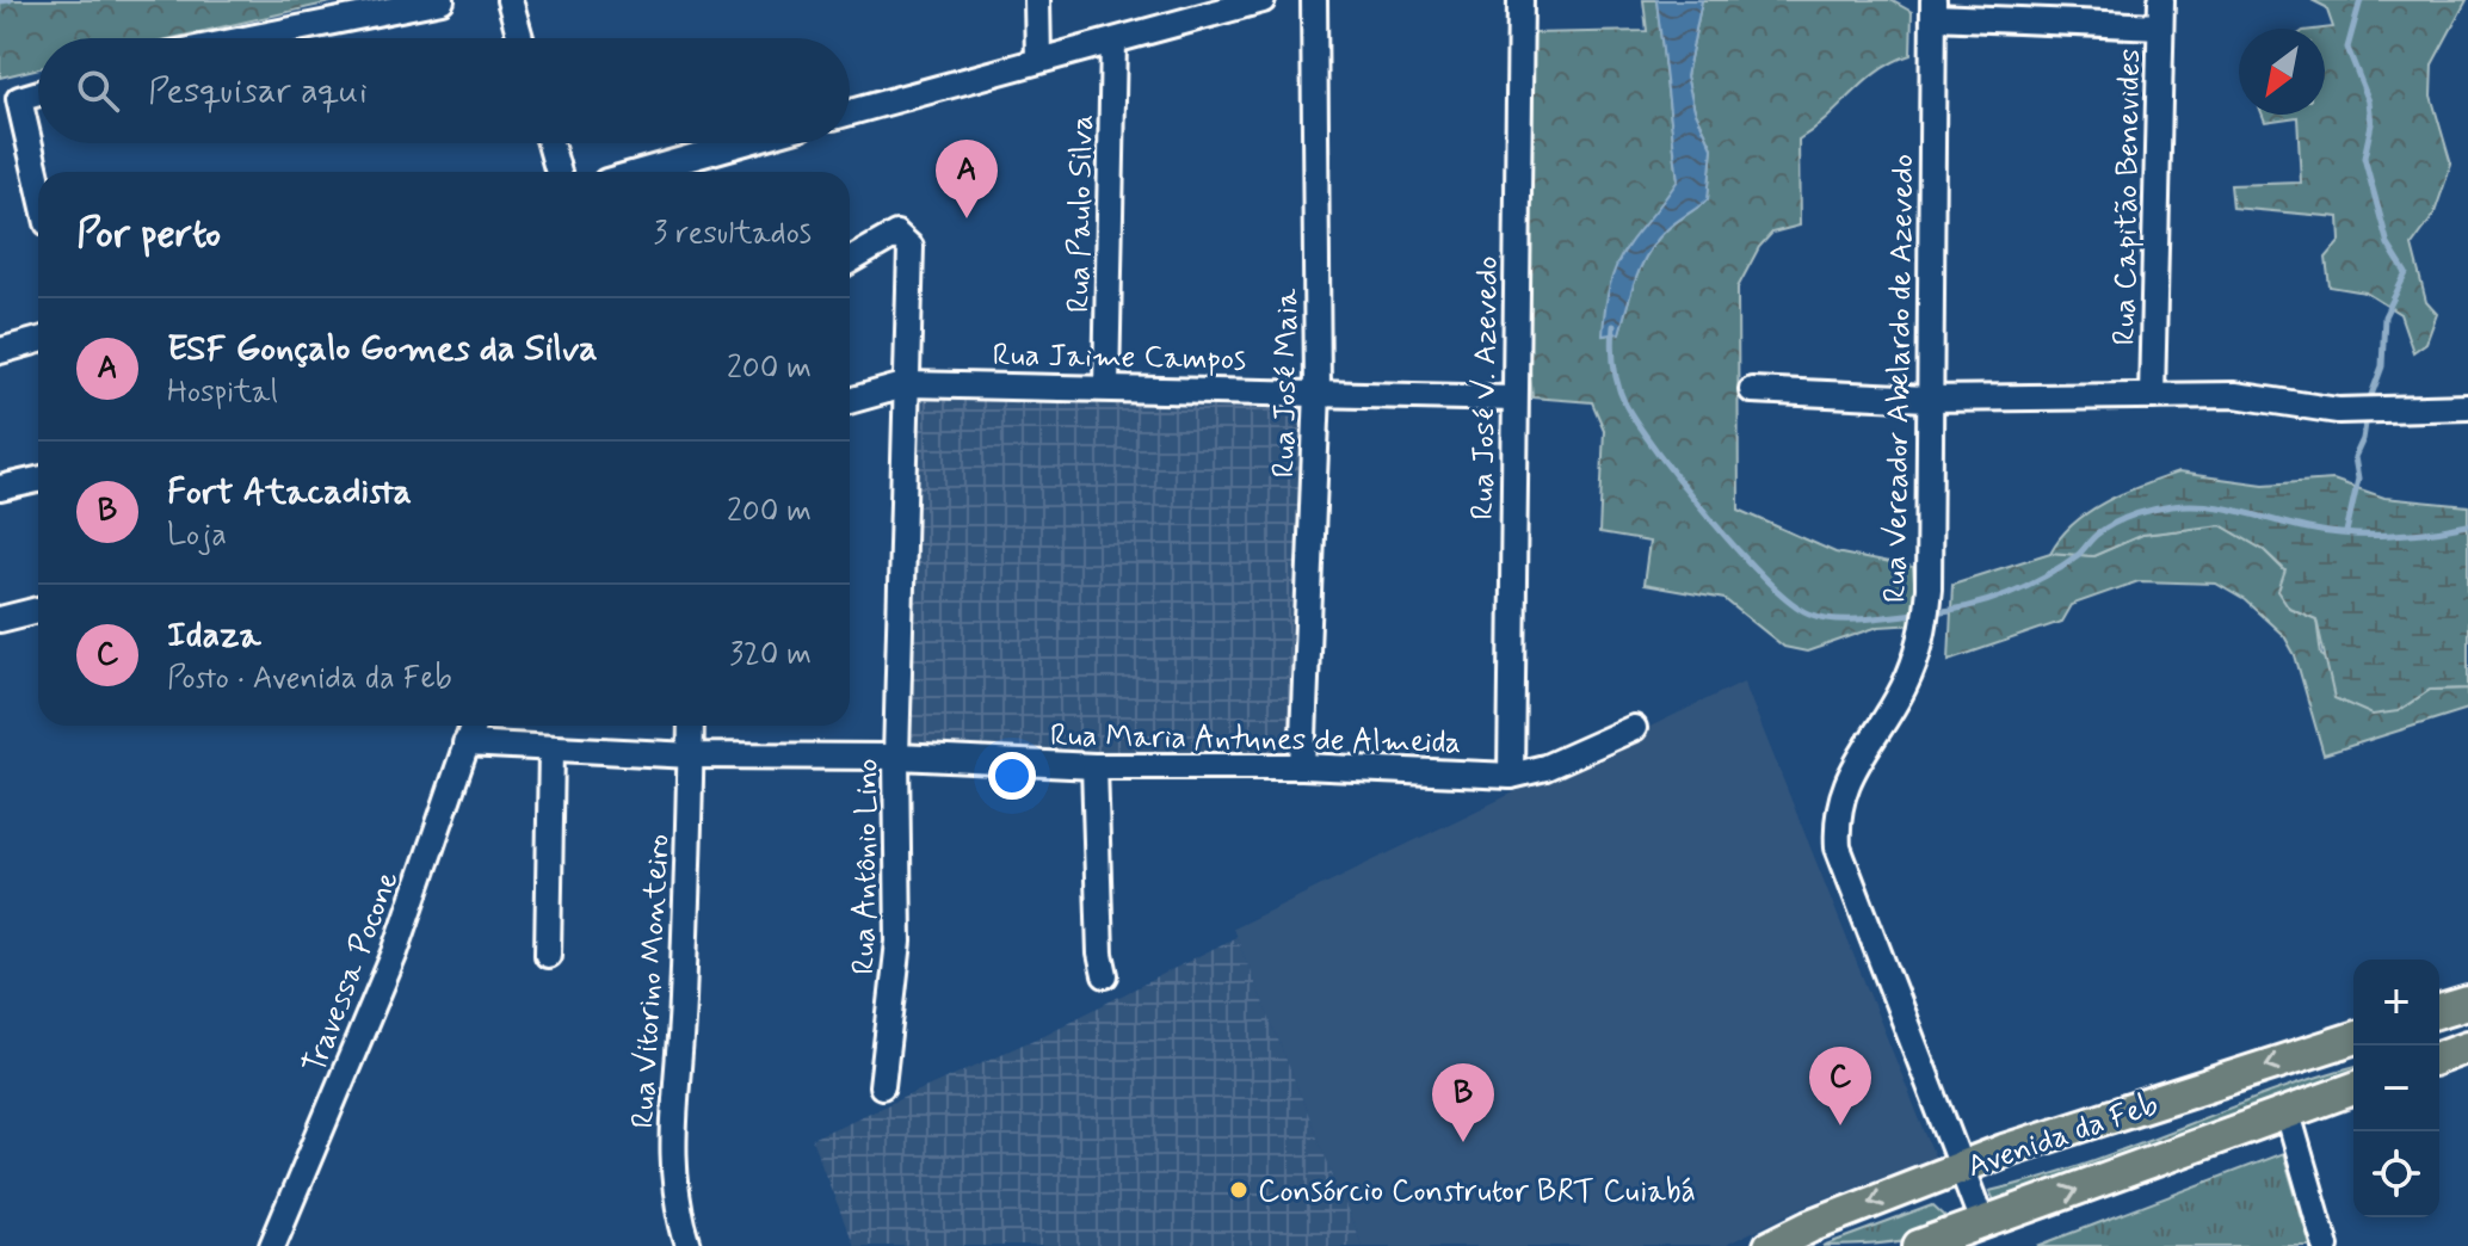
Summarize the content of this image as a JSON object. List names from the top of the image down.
{
  "streets": {
    "main road": ["Avenida da Feb"],
    "street": [
      "Rua Capitão Benevides",
      "Rua Paulo Silva",
      "Rua Jaime Campos",
      "Rua Vereador Abelardo de Azevedo",
      "Rua José Maia",
      "Rua José V. Azevedo",
      "Rua Maria Antunes de Almeida",
      "Rua Antônio Lino",
      "Travessa Pocone",
      "Rua Vitorino Monteiro"
    ]
  },
  "crossings": [
    ["Rua Paulo Silva", "Rua Jaime Campos"],
    ["Rua Jaime Campos", "Rua José Maia"],
    ["Rua Jaime Campos", "Rua José V. Azevedo"],
    ["Rua Jaime Campos", "Rua Antônio Lino"],
    ["Rua Vereador Abelardo de Azevedo", "Avenida da Feb"],
    ["Rua José Maia", "Rua Maria Antunes de Almeida"],
    ["Rua José V. Azevedo", "Rua Maria Antunes de Almeida"],
    ["Rua Maria Antunes de Almeida", "Rua Antônio Lino"],
    ["Rua Maria Antunes de Almeida", "Travessa Pocone"],
    ["Rua Maria Antunes de Almeida", "Rua Vitorino Monteiro"]
  ],
  "places": ["Consórcio Construtor BRT Cuiabá"],
  "north": "bottom left",
  "page": {
    "search": "Pesquisar aqui",
    "pins": ["A", "C", "B"],
    "heading": ["Por perto", "3 resultados"],
    "list": [
      {
        "mark": "A",
        "name": "ESF Gonçalo Gomes da Silva",
        "note": "Hospital",
        "value": "200 m"
      },
      {
        "mark": "B",
        "name": "Fort Atacadista",
        "note": "Loja",
        "value": "200 m"
      },
      {
        "mark": "C",
        "name": "Idaza",
        "note": "Posto · Avenida da Feb",
        "value": "320 m"
      }
    ],
    "map_buttons": ["+", "−"]
  }
}
